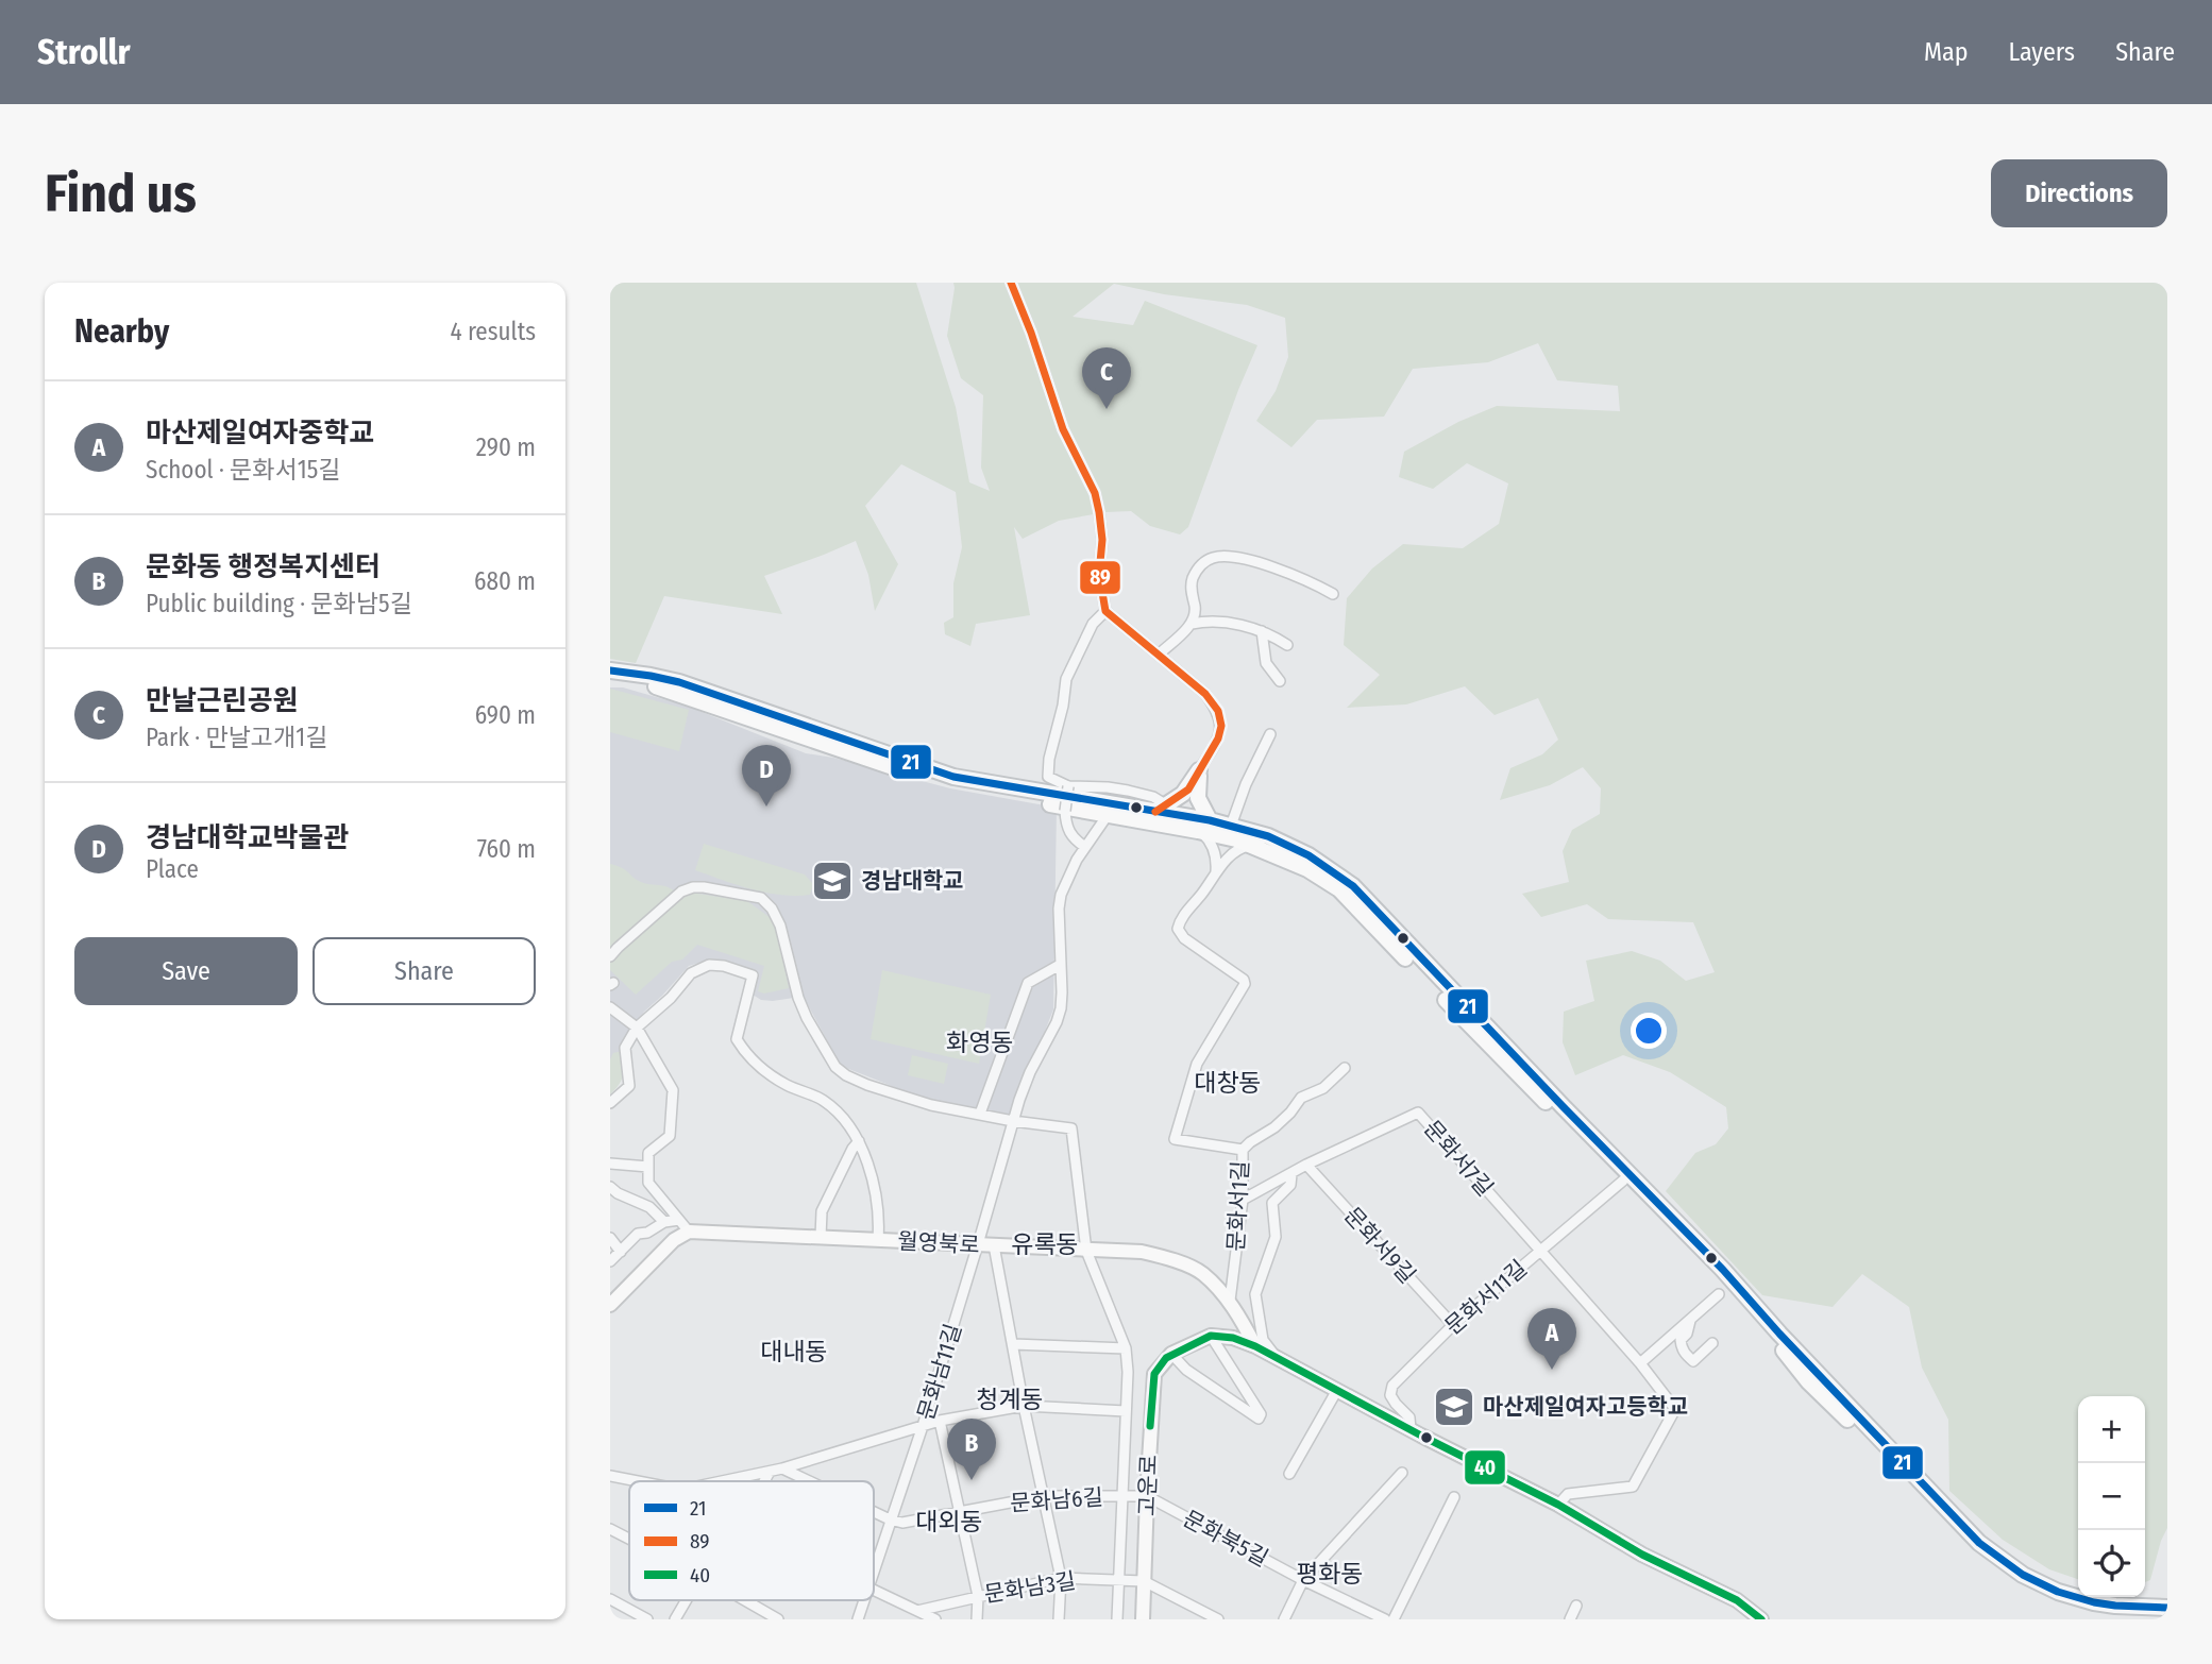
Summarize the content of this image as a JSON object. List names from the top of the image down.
{
  "streets": {
    "main road": ["월영북로", "고운로"],
    "street": [
      "문화서7길",
      "문화서1길",
      "문화서9길",
      "문화서11길",
      "문화남11길",
      "문화남6길",
      "문화북5길",
      "문화남3길"
    ]
  },
  "crossings": [
    ["문화서7길", "문화서1길"],
    ["문화서7길", "문화서9길"],
    ["문화서7길", "문화서11길"],
    ["문화서1길", "월영북로"],
    ["월영북로", "문화남11길"],
    ["문화서9길", "문화서11길"],
    ["문화남11길", "문화남6길"],
    ["고운로", "문화남6길"],
    ["고운로", "문화북5길"],
    ["고운로", "문화남3길"],
    ["문화남6길", "문화북5길"]
  ],
  "districts": [
    "화영동",
    "대창동",
    "유록동",
    "대내동",
    "청계동",
    "대외동",
    "평화동"
  ],
  "places": {
    "school or university": ["경남대학교", "마산제일여자고등학교"]
  },
  "lines": ["transit line 89", "transit line 21", "transit line 40"],
  "legend": ["21", "89", "40"],
  "page": {
    "header": "Strollr",
    "nav": ["Map", "Layers", "Share"],
    "buttons": [
      "Directions",
      ["Save", "Share"]
    ],
    "title": "Find us",
    "heading": ["Nearby", "4 results"],
    "pins": [
      "C",
      "D",
      "A",
      "B"
    ],
    "list": [
      {
        "mark": "A",
        "name": "마산제일여자중학교",
        "note": "School · 문화서15길",
        "value": "290 m"
      },
      {
        "mark": "B",
        "name": "문화동 행정복지센터",
        "note": "Public building · 문화남5길",
        "value": "680 m"
      },
      {
        "mark": "C",
        "name": "만날근린공원",
        "note": "Park · 만날고개1길",
        "value": "690 m"
      },
      {
        "mark": "D",
        "name": "경남대학교박물관",
        "note": "Place",
        "value": "760 m"
      }
    ],
    "map_buttons": ["+", "−"]
  }
}
